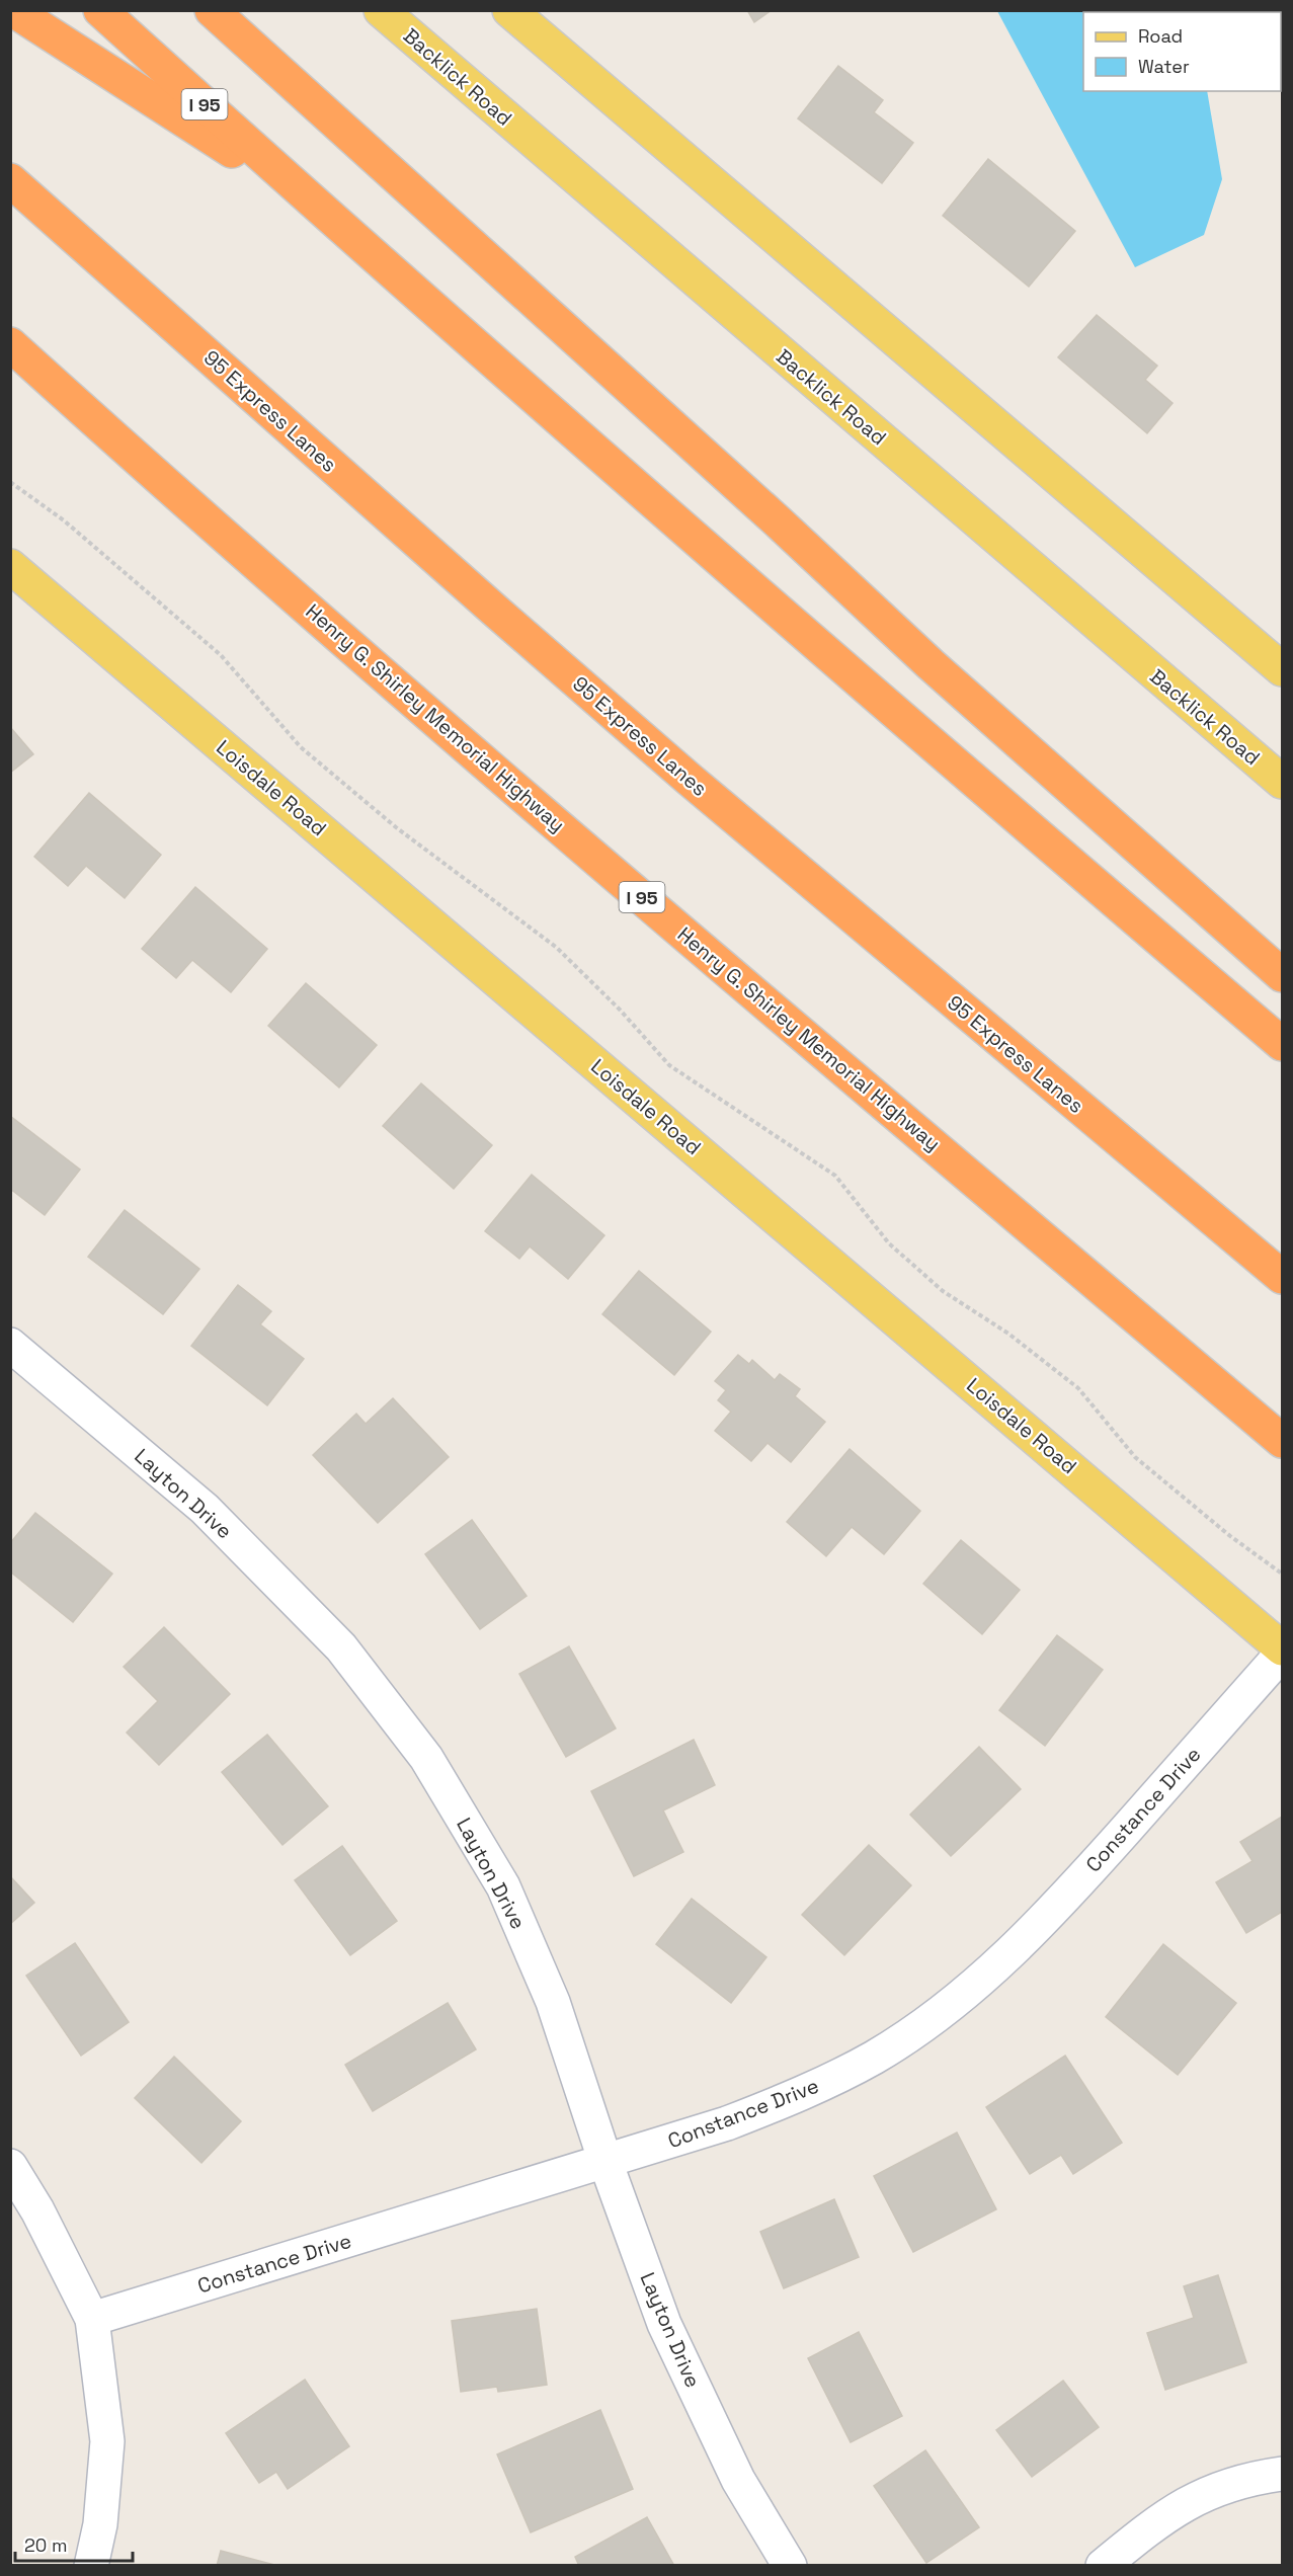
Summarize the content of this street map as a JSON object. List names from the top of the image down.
{
  "streets": {
    "highway": ["I 95", "95 Express Lanes", "Henry G. Shirley Memorial Highway"],
    "main road": ["Backlick Road", "Loisdale Road"],
    "street": ["Layton Drive", "Constance Drive"]
  },
  "crossings": [
    ["Layton Drive", "Constance Drive"]
  ],
  "legend": ["Road", "Water"],
  "scale_bar": "20 m"
}
